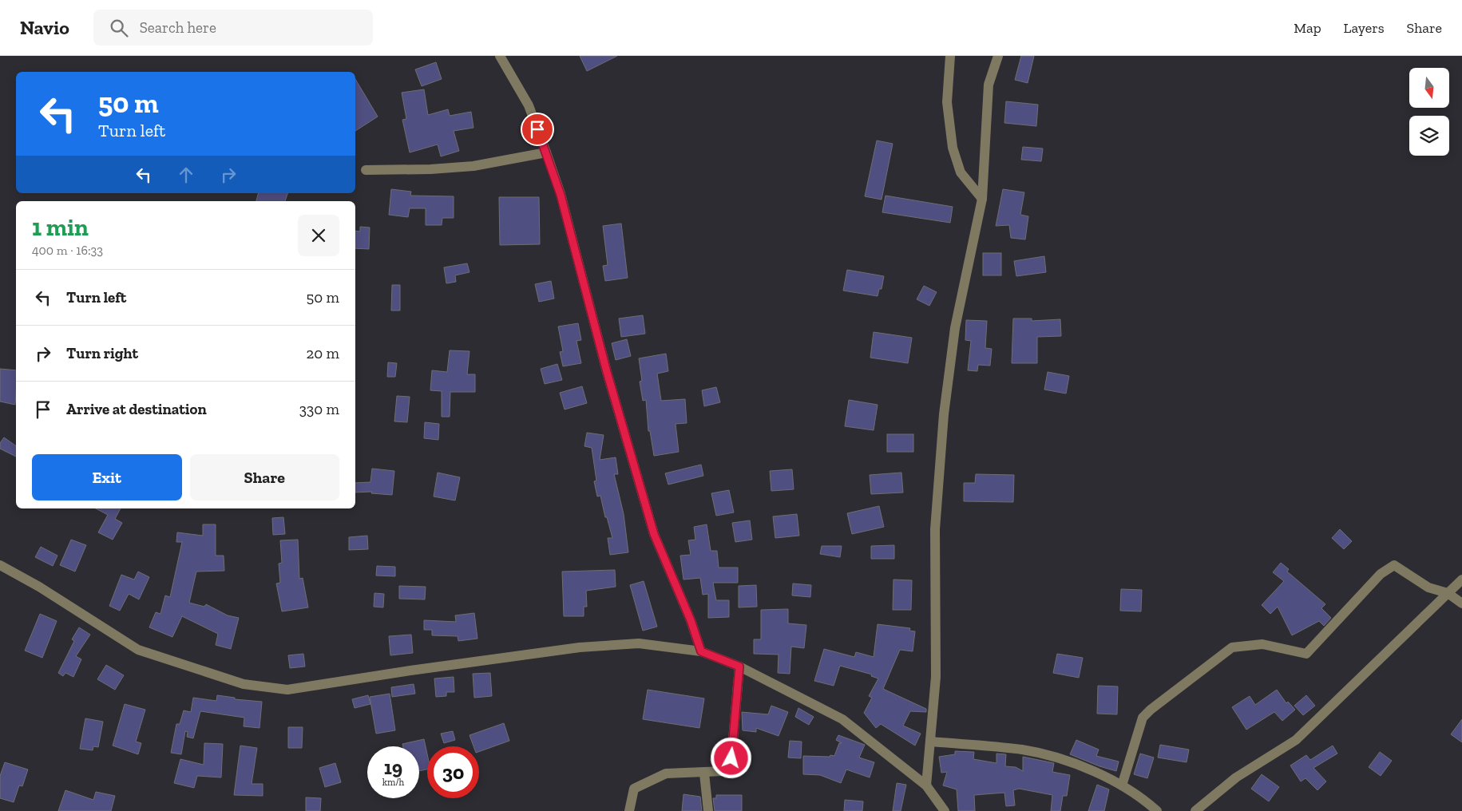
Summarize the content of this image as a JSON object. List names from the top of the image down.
{
  "north": "bottom",
  "page": {
    "header": "Navio",
    "search": "Search here",
    "nav": ["Map", "Layers", "Share"],
    "turn": ["50 m", "Turn left"],
    "heading": ["1 min", "400 m · 16:33"],
    "list": [
      {
        "name": "Turn left",
        "value": "50 m"
      },
      {
        "name": "Turn right",
        "value": "20 m"
      },
      {
        "name": "Arrive at destination",
        "value": "330 m"
      }
    ],
    "buttons": ["Exit", "Share"],
    "speed": "19 km/h",
    "limit": "30"
  }
}
